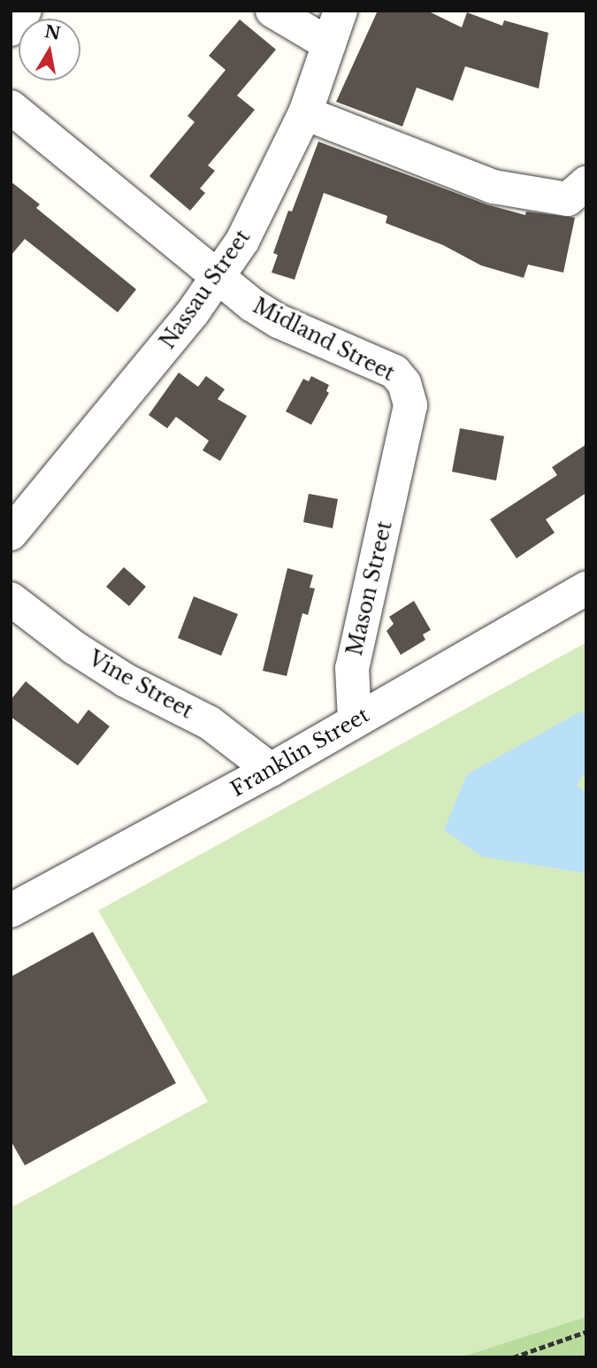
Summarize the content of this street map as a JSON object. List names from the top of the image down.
{
  "streets": {
    "street": [
      "Nassau Street",
      "Midland Street",
      "Mason Street",
      "Vine Street",
      "Franklin Street"
    ]
  },
  "crossings": [
    ["Nassau Street", "Midland Street"],
    ["Midland Street", "Mason Street"],
    ["Mason Street", "Franklin Street"],
    ["Vine Street", "Franklin Street"]
  ],
  "north": "top"
}
